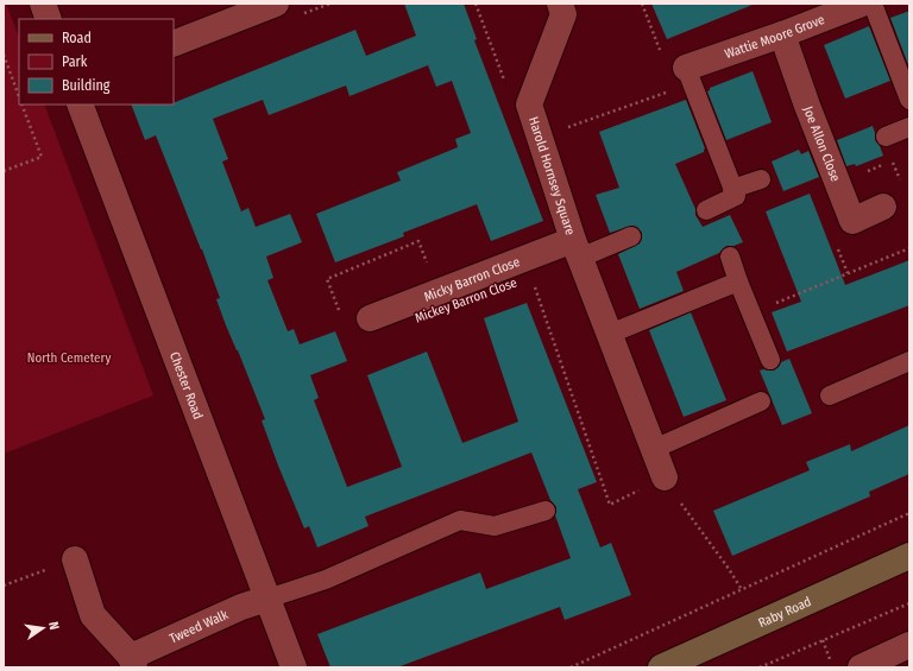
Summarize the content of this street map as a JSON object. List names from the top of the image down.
{
  "streets": {
    "street": [
      "Wattie Moore Grove",
      "Joe Allon Close",
      "Harold Hornsey Square",
      "Micky Barron Close",
      "Chester Road",
      "Raby Road",
      "Tweed Walk"
    ],
    "path": ["Mickey Barron Close"]
  },
  "crossings": [
    ["Wattie Moore Grove", "Joe Allon Close"],
    ["Harold Hornsey Square", "Micky Barron Close"],
    ["Chester Road", "Tweed Walk"]
  ],
  "parks": ["North Cemetery"],
  "legend": ["Road", "Park", "Building"],
  "north": "right"
}
